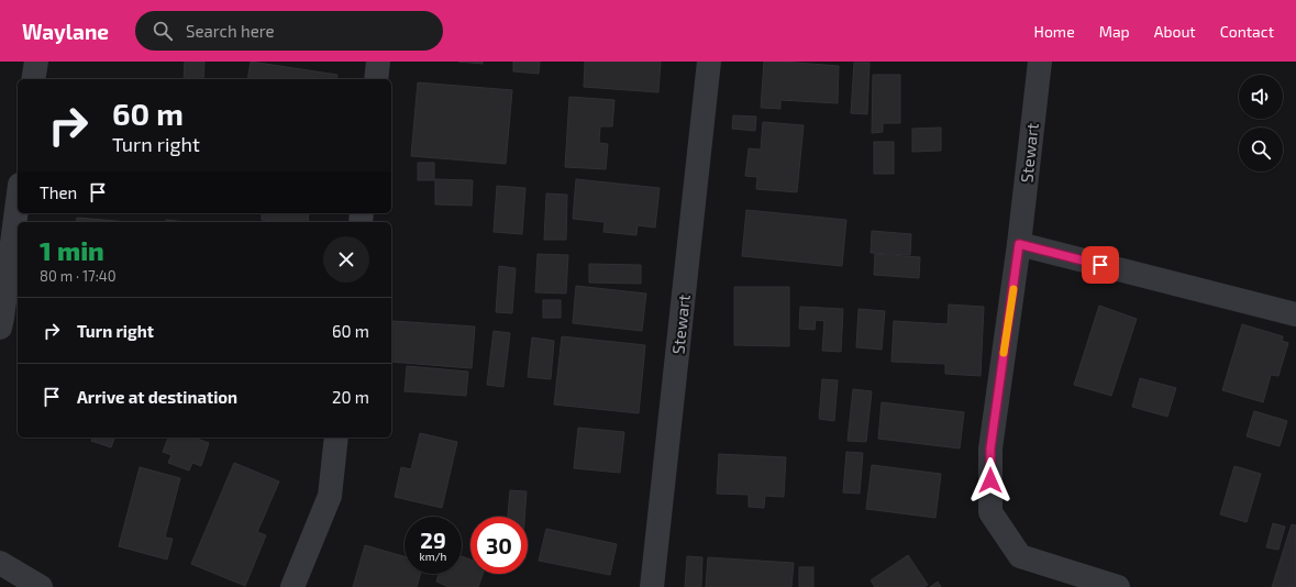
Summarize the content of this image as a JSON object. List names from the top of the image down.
{
  "streets": {
    "street": ["Stewart"]
  },
  "page": {
    "header": "Waylane",
    "search": "Search here",
    "nav": [
      "Home",
      "Map",
      "About",
      "Contact"
    ],
    "turn": ["60 m", "Turn right"],
    "then": "Then",
    "heading": ["1 min", "80 m · 17:40"],
    "list": [
      {
        "name": "Turn right",
        "value": "60 m"
      },
      {
        "name": "Arrive at destination",
        "value": "20 m"
      }
    ],
    "speed": "29 km/h",
    "limit": "30"
  }
}
